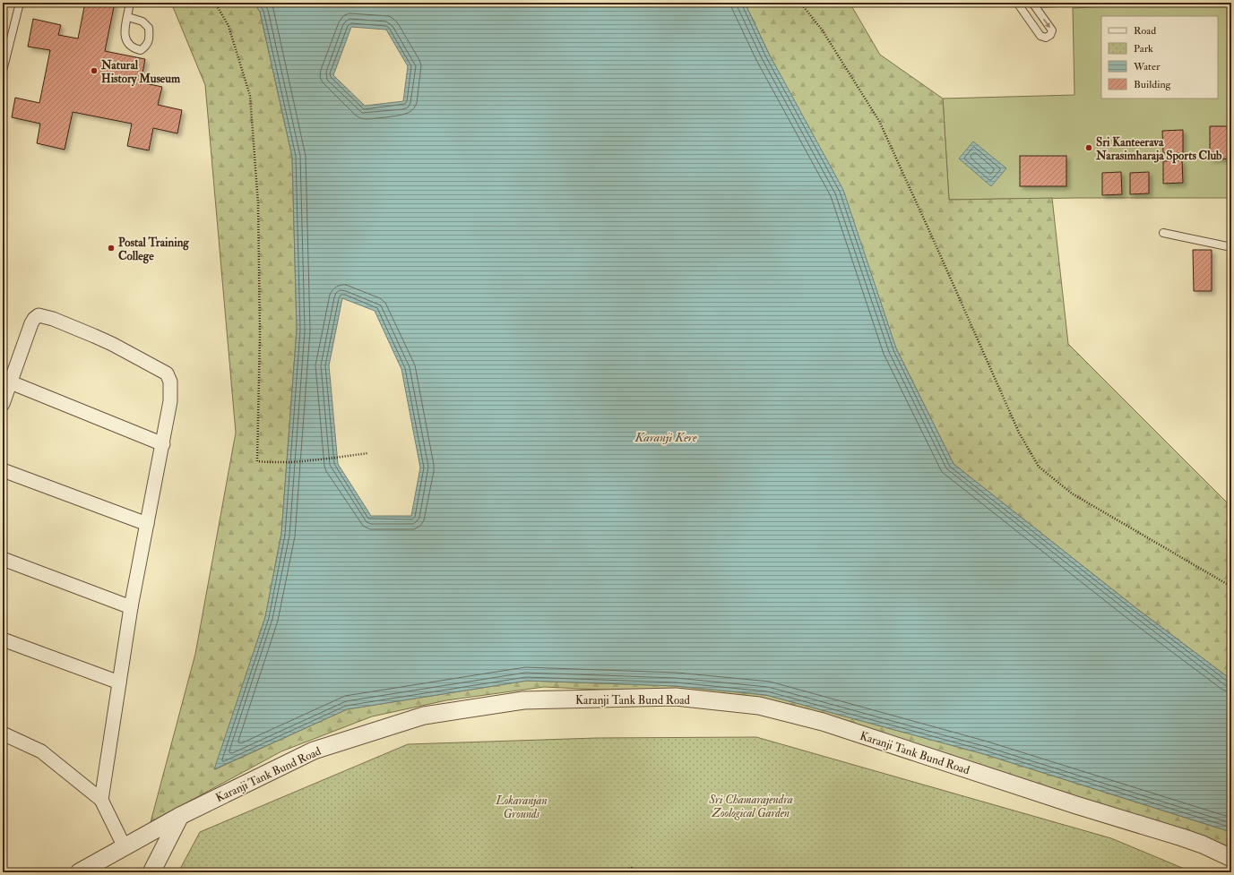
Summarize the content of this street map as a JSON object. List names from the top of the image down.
{
  "streets": {
    "street": ["Karanji Tank Bund Road"]
  },
  "water": ["Karanji Kere"],
  "parks": ["Sri Chamarajendra Zoological Garden", "Lokaranjan Grounds"],
  "places": ["Natural History Museum", "Sri Kanteerava Narasimharaja Sports Club", "Postal Training College"],
  "legend": [
    "Road",
    "Park",
    "Water",
    "Building"
  ]
}
